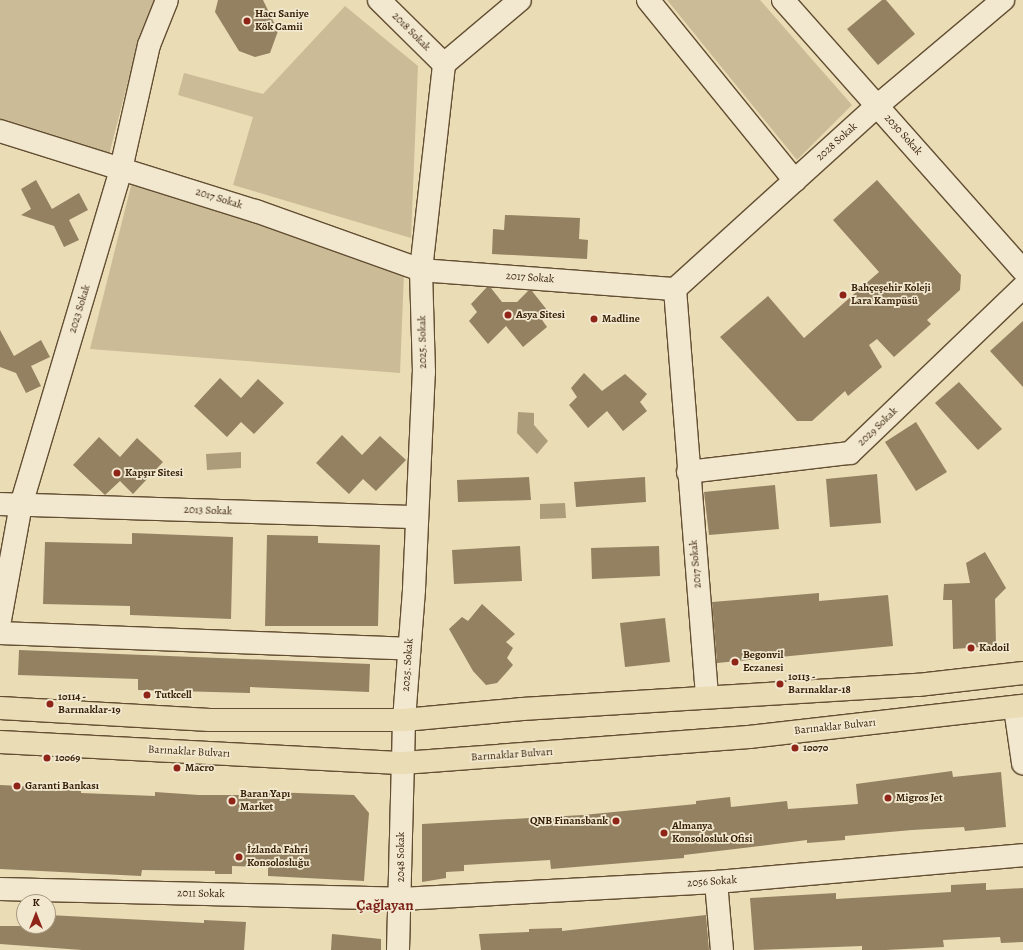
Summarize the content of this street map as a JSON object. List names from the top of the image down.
{
  "streets": {
    "main road": ["Barınaklar Bulvarı"],
    "street": [
      "2018 Sokak",
      "2030 Sokak",
      "2028 Sokak",
      "2017 Sokak",
      "2023 Sokak",
      "2025. Sokak",
      "2029 Sokak",
      "2013 Sokak",
      "2048 Sokak",
      "2056 Sokak",
      "2011 Sokak"
    ]
  },
  "crossings": [
    ["2018 Sokak", "2025. Sokak"],
    ["2030 Sokak", "2028 Sokak"],
    ["2028 Sokak", "2017 Sokak"],
    ["2017 Sokak", "2023 Sokak"],
    ["2017 Sokak", "2025. Sokak"],
    ["2017 Sokak", "2029 Sokak"],
    ["2023 Sokak", "2013 Sokak"],
    ["2025. Sokak", "2013 Sokak"],
    ["2025. Sokak", "Barınaklar Bulvarı"],
    ["2025. Sokak", "2048 Sokak"],
    ["Barınaklar Bulvarı", "2048 Sokak"],
    ["2048 Sokak", "2056 Sokak"],
    ["2048 Sokak", "2011 Sokak"],
    ["2056 Sokak", "2011 Sokak"]
  ],
  "districts": ["Çağlayan"],
  "places": [
    "Hacı Saniye Kök Camii",
    "Bahçeşehir Koleji Lara Kampüsü",
    "Asya Sitesi",
    "Madline",
    "Kapşır Sitesi",
    "Kadoil",
    "Begonvil Eczanesi",
    "10113 - Barınaklar-18",
    "Tutkcell",
    "10114 - Barınaklar-19",
    "10070",
    "10069",
    "Macro",
    "Garanti Bankası",
    "Migros Jet",
    "Baran Yapı Market",
    "QNB Finansbank",
    "Almanya Konsolosluk Ofisi",
    "İzlanda Fahri Konsolosluğu"
  ],
  "north": "top"
}
